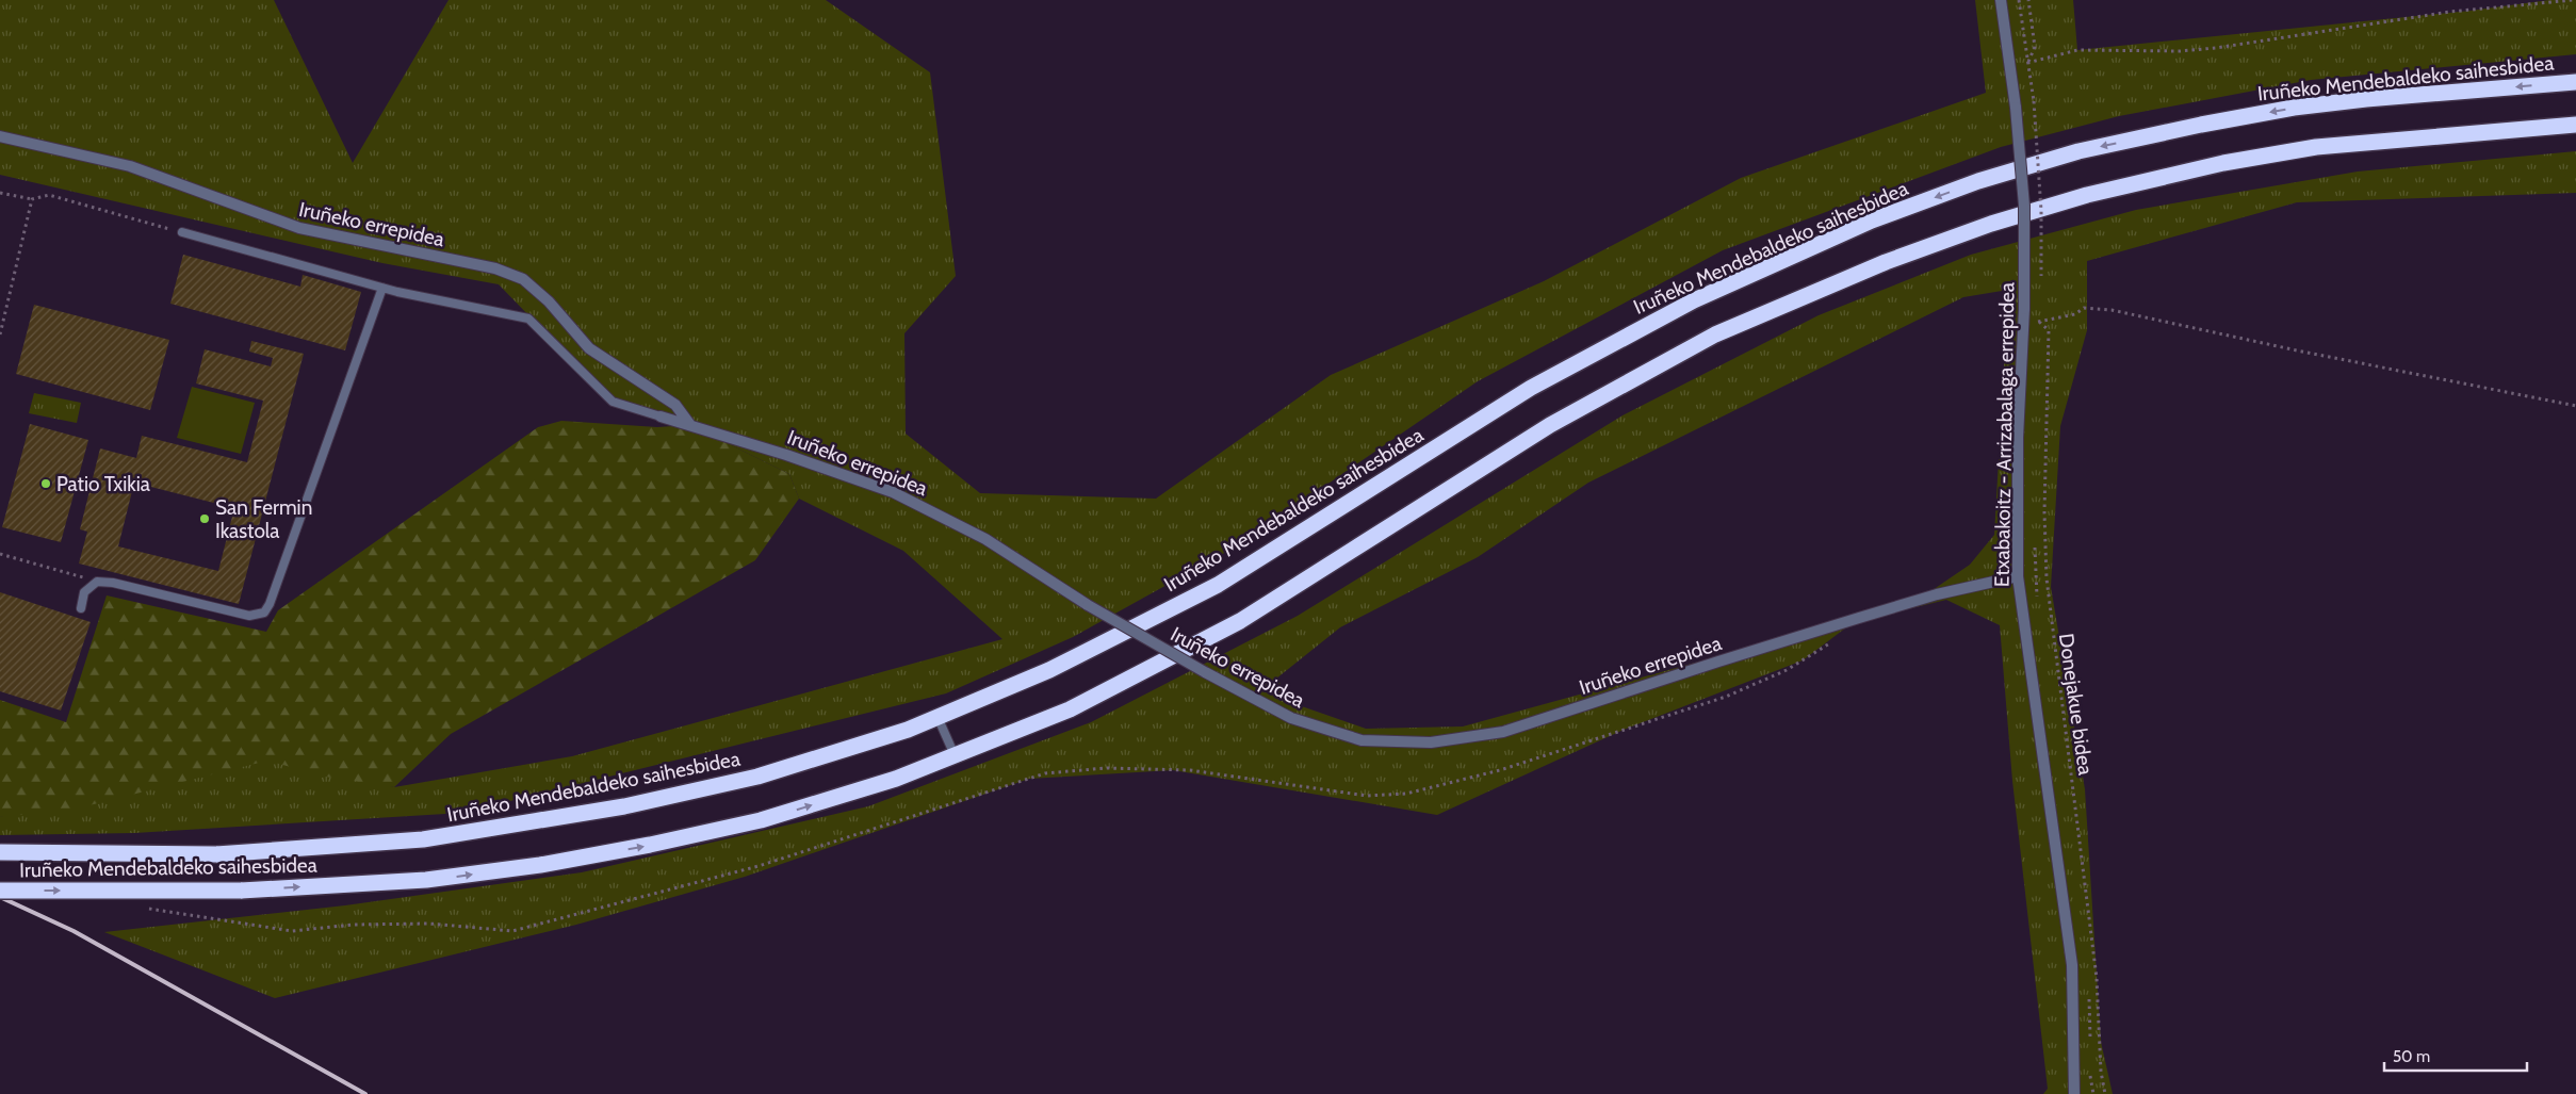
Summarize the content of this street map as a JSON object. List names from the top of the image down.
{
  "streets": {
    "highway": ["Iruñeko Mendebaldeko saihesbidea"],
    "street": ["Iruñeko errepidea", "Etxabakoitz - Arrizabalaga errepidea"],
    "path": ["Donejakue bidea"]
  },
  "crossings": [
    ["Iruñeko errepidea", "Etxabakoitz - Arrizabalaga errepidea"]
  ],
  "places": ["Patio Txikia", "San Fermin Ikastola"],
  "scale_bar": "50 m"
}
